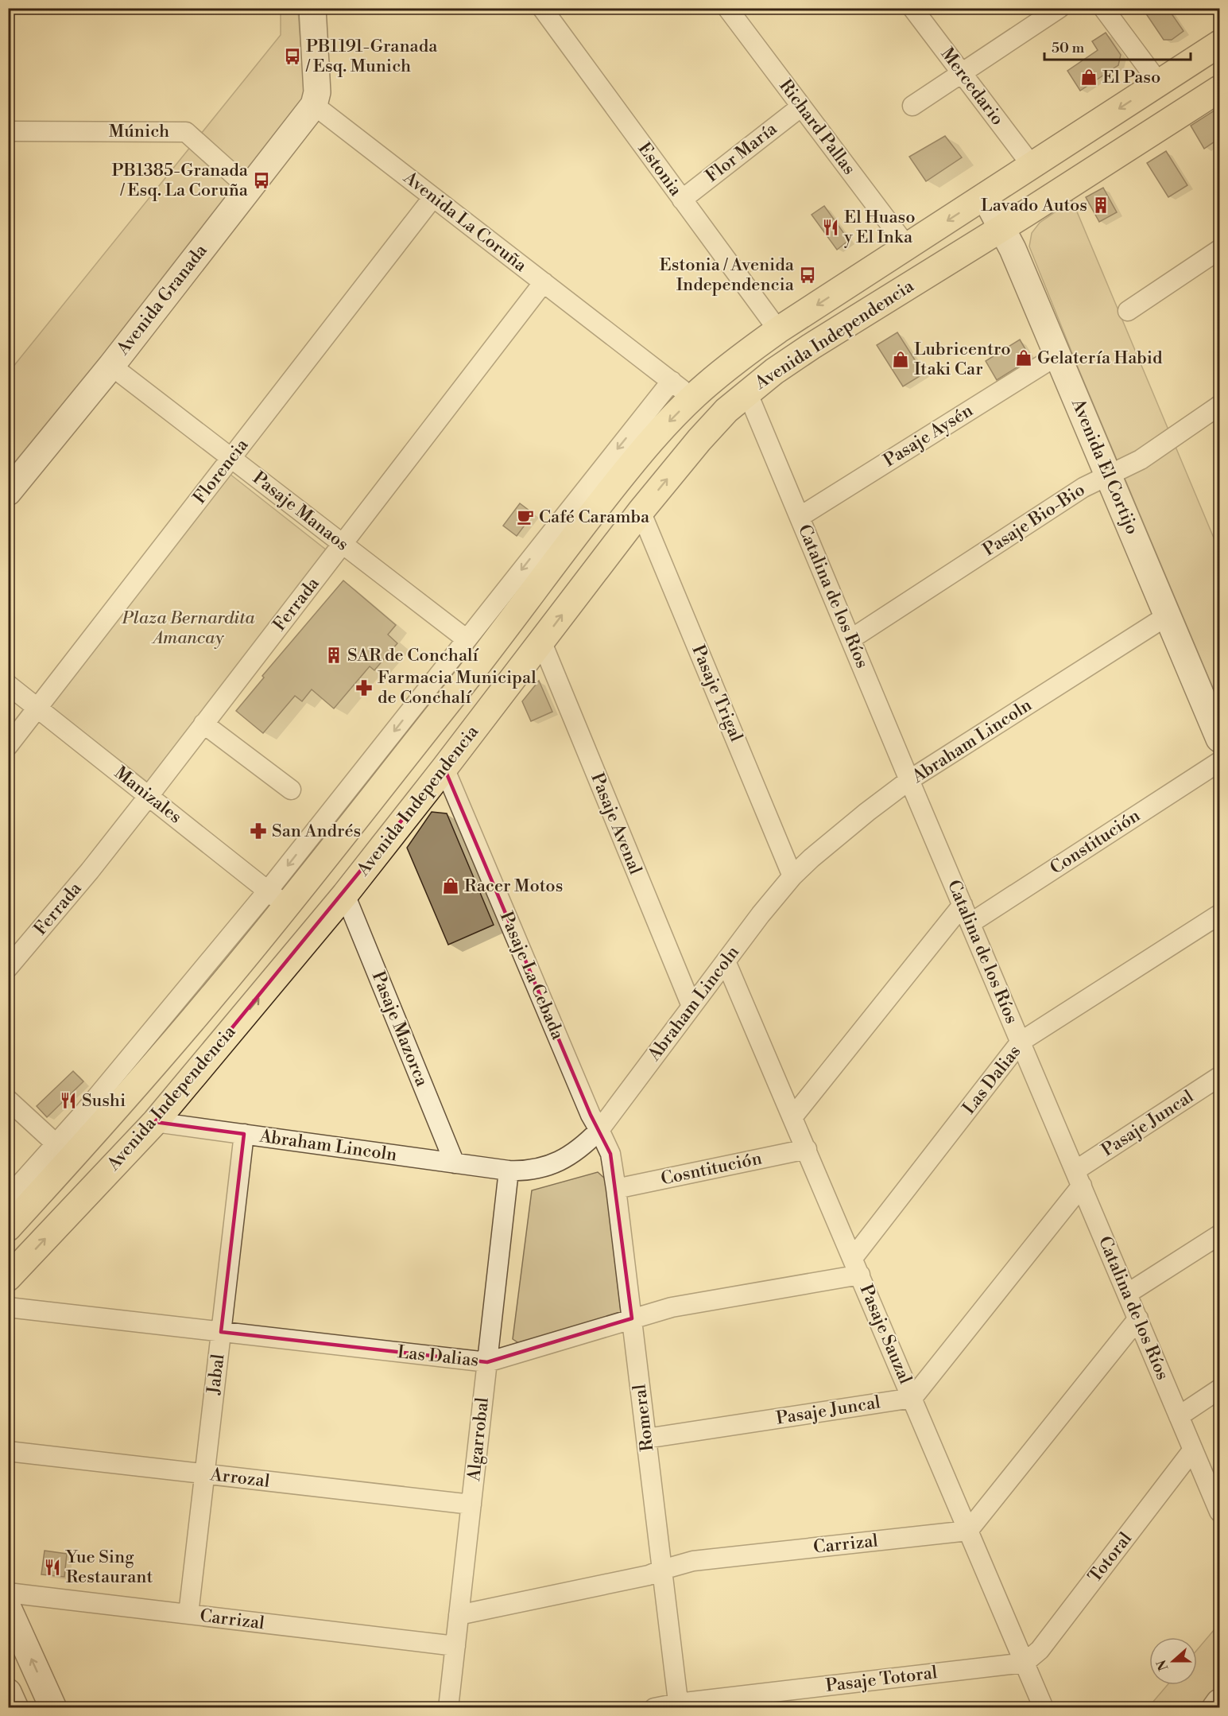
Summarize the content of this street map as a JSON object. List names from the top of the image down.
{
  "streets": {
    "main road": ["Avenida Independencia"],
    "street": [
      "Mercedario",
      "Richard Pallas",
      "Múnich",
      "Flor María",
      "Estonia",
      "Avenida La Coruña",
      "Avenida Granada",
      "Pasaje Aysén",
      "Avenida El Cortijo",
      "Florencia",
      "Pasaje Manaos",
      "Pasaje Bio-Bio",
      "Catalina de los Ríos",
      "Ferrada",
      "Pasaje Trigal",
      "Abraham Lincoln",
      "Manizales",
      "Pasaje Avenal",
      "Constitución",
      "Pasaje La Cebada",
      "Pasaje Mazorca",
      "Las Dalias",
      "Pasaje Juncal",
      "Cosntitución",
      "Pasaje Sauzal",
      "Jabal",
      "Romeral",
      "Algarrobal",
      "Arrozal",
      "Carrizal",
      "Totoral",
      "Pasaje Totoral"
    ]
  },
  "crossings": [
    ["Mercedario", "Avenida Independencia"],
    ["Richard Pallas", "Flor María"],
    ["Richard Pallas", "Avenida Independencia"],
    ["Múnich", "Avenida Granada"],
    ["Flor María", "Estonia"],
    ["Estonia", "Avenida Independencia"],
    ["Avenida La Coruña", "Avenida Granada"],
    ["Avenida La Coruña", "Avenida Independencia"],
    ["Avenida La Coruña", "Florencia"],
    ["Avenida La Coruña", "Ferrada"],
    ["Avenida Granada", "Pasaje Manaos"],
    ["Avenida Independencia", "Avenida El Cortijo"],
    ["Avenida Independencia", "Pasaje Manaos"],
    ["Avenida Independencia", "Catalina de los Ríos"],
    ["Avenida Independencia", "Pasaje Trigal"],
    ["Avenida Independencia", "Abraham Lincoln"],
    ["Avenida Independencia", "Manizales"],
    ["Avenida Independencia", "Pasaje Avenal"],
    ["Avenida Independencia", "Pasaje La Cebada"],
    ["Avenida Independencia", "Pasaje Mazorca"],
    ["Pasaje Aysén", "Avenida El Cortijo"],
    ["Pasaje Aysén", "Catalina de los Ríos"],
    ["Avenida El Cortijo", "Pasaje Bio-Bio"],
    ["Avenida El Cortijo", "Abraham Lincoln"],
    ["Florencia", "Pasaje Manaos"],
    ["Florencia", "Manizales"],
    ["Pasaje Manaos", "Ferrada"],
    ["Pasaje Bio-Bio", "Catalina de los Ríos"],
    ["Catalina de los Ríos", "Abraham Lincoln"],
    ["Catalina de los Ríos", "Constitución"],
    ["Catalina de los Ríos", "Las Dalias"],
    ["Catalina de los Ríos", "Pasaje Juncal"],
    ["Catalina de los Ríos", "Totoral"],
    ["Ferrada", "Manizales"],
    ["Pasaje Trigal", "Abraham Lincoln"],
    ["Abraham Lincoln", "Pasaje Avenal"],
    ["Abraham Lincoln", "Pasaje La Cebada"],
    ["Abraham Lincoln", "Pasaje Mazorca"],
    ["Abraham Lincoln", "Pasaje Sauzal"],
    ["Abraham Lincoln", "Jabal"],
    ["Abraham Lincoln", "Romeral"],
    ["Abraham Lincoln", "Algarrobal"],
    ["Pasaje La Cebada", "Romeral"],
    ["Las Dalias", "Pasaje Sauzal"],
    ["Las Dalias", "Jabal"],
    ["Las Dalias", "Romeral"],
    ["Las Dalias", "Algarrobal"],
    ["Pasaje Juncal", "Pasaje Sauzal"],
    ["Pasaje Juncal", "Romeral"],
    ["Cosntitución", "Pasaje Sauzal"],
    ["Cosntitución", "Romeral"],
    ["Pasaje Sauzal", "Carrizal"],
    ["Pasaje Sauzal", "Totoral"],
    ["Pasaje Sauzal", "Pasaje Totoral"],
    ["Jabal", "Arrozal"],
    ["Jabal", "Carrizal"],
    ["Romeral", "Carrizal"],
    ["Romeral", "Pasaje Totoral"],
    ["Algarrobal", "Arrozal"],
    ["Algarrobal", "Carrizal"],
    ["Totoral", "Pasaje Totoral"]
  ],
  "parks": ["Plaza Bernardita Amancay"],
  "places": {
    "bus stop": ["PB1191-Granada / Esq. Munich", "PB1385-Granada / Esq. La Coruña", "Estonia / Avenida Independencia"],
    "shop": [
      "El Paso",
      "Gelatería Habid",
      "Lubricentro Itaki Car",
      "Racer Motos"
    ],
    "building": ["Lavado Autos", "SAR de Conchalí"],
    "restaurant": ["El Huaso y El Inka", "Sushi", "Yue Sing Restaurant"],
    "cafe": ["Café Caramba"],
    "pharmacy": ["Farmacia Municipal de Conchalí", "San Andrés"]
  },
  "scale_bar": "50 m",
  "north": "left"
}
